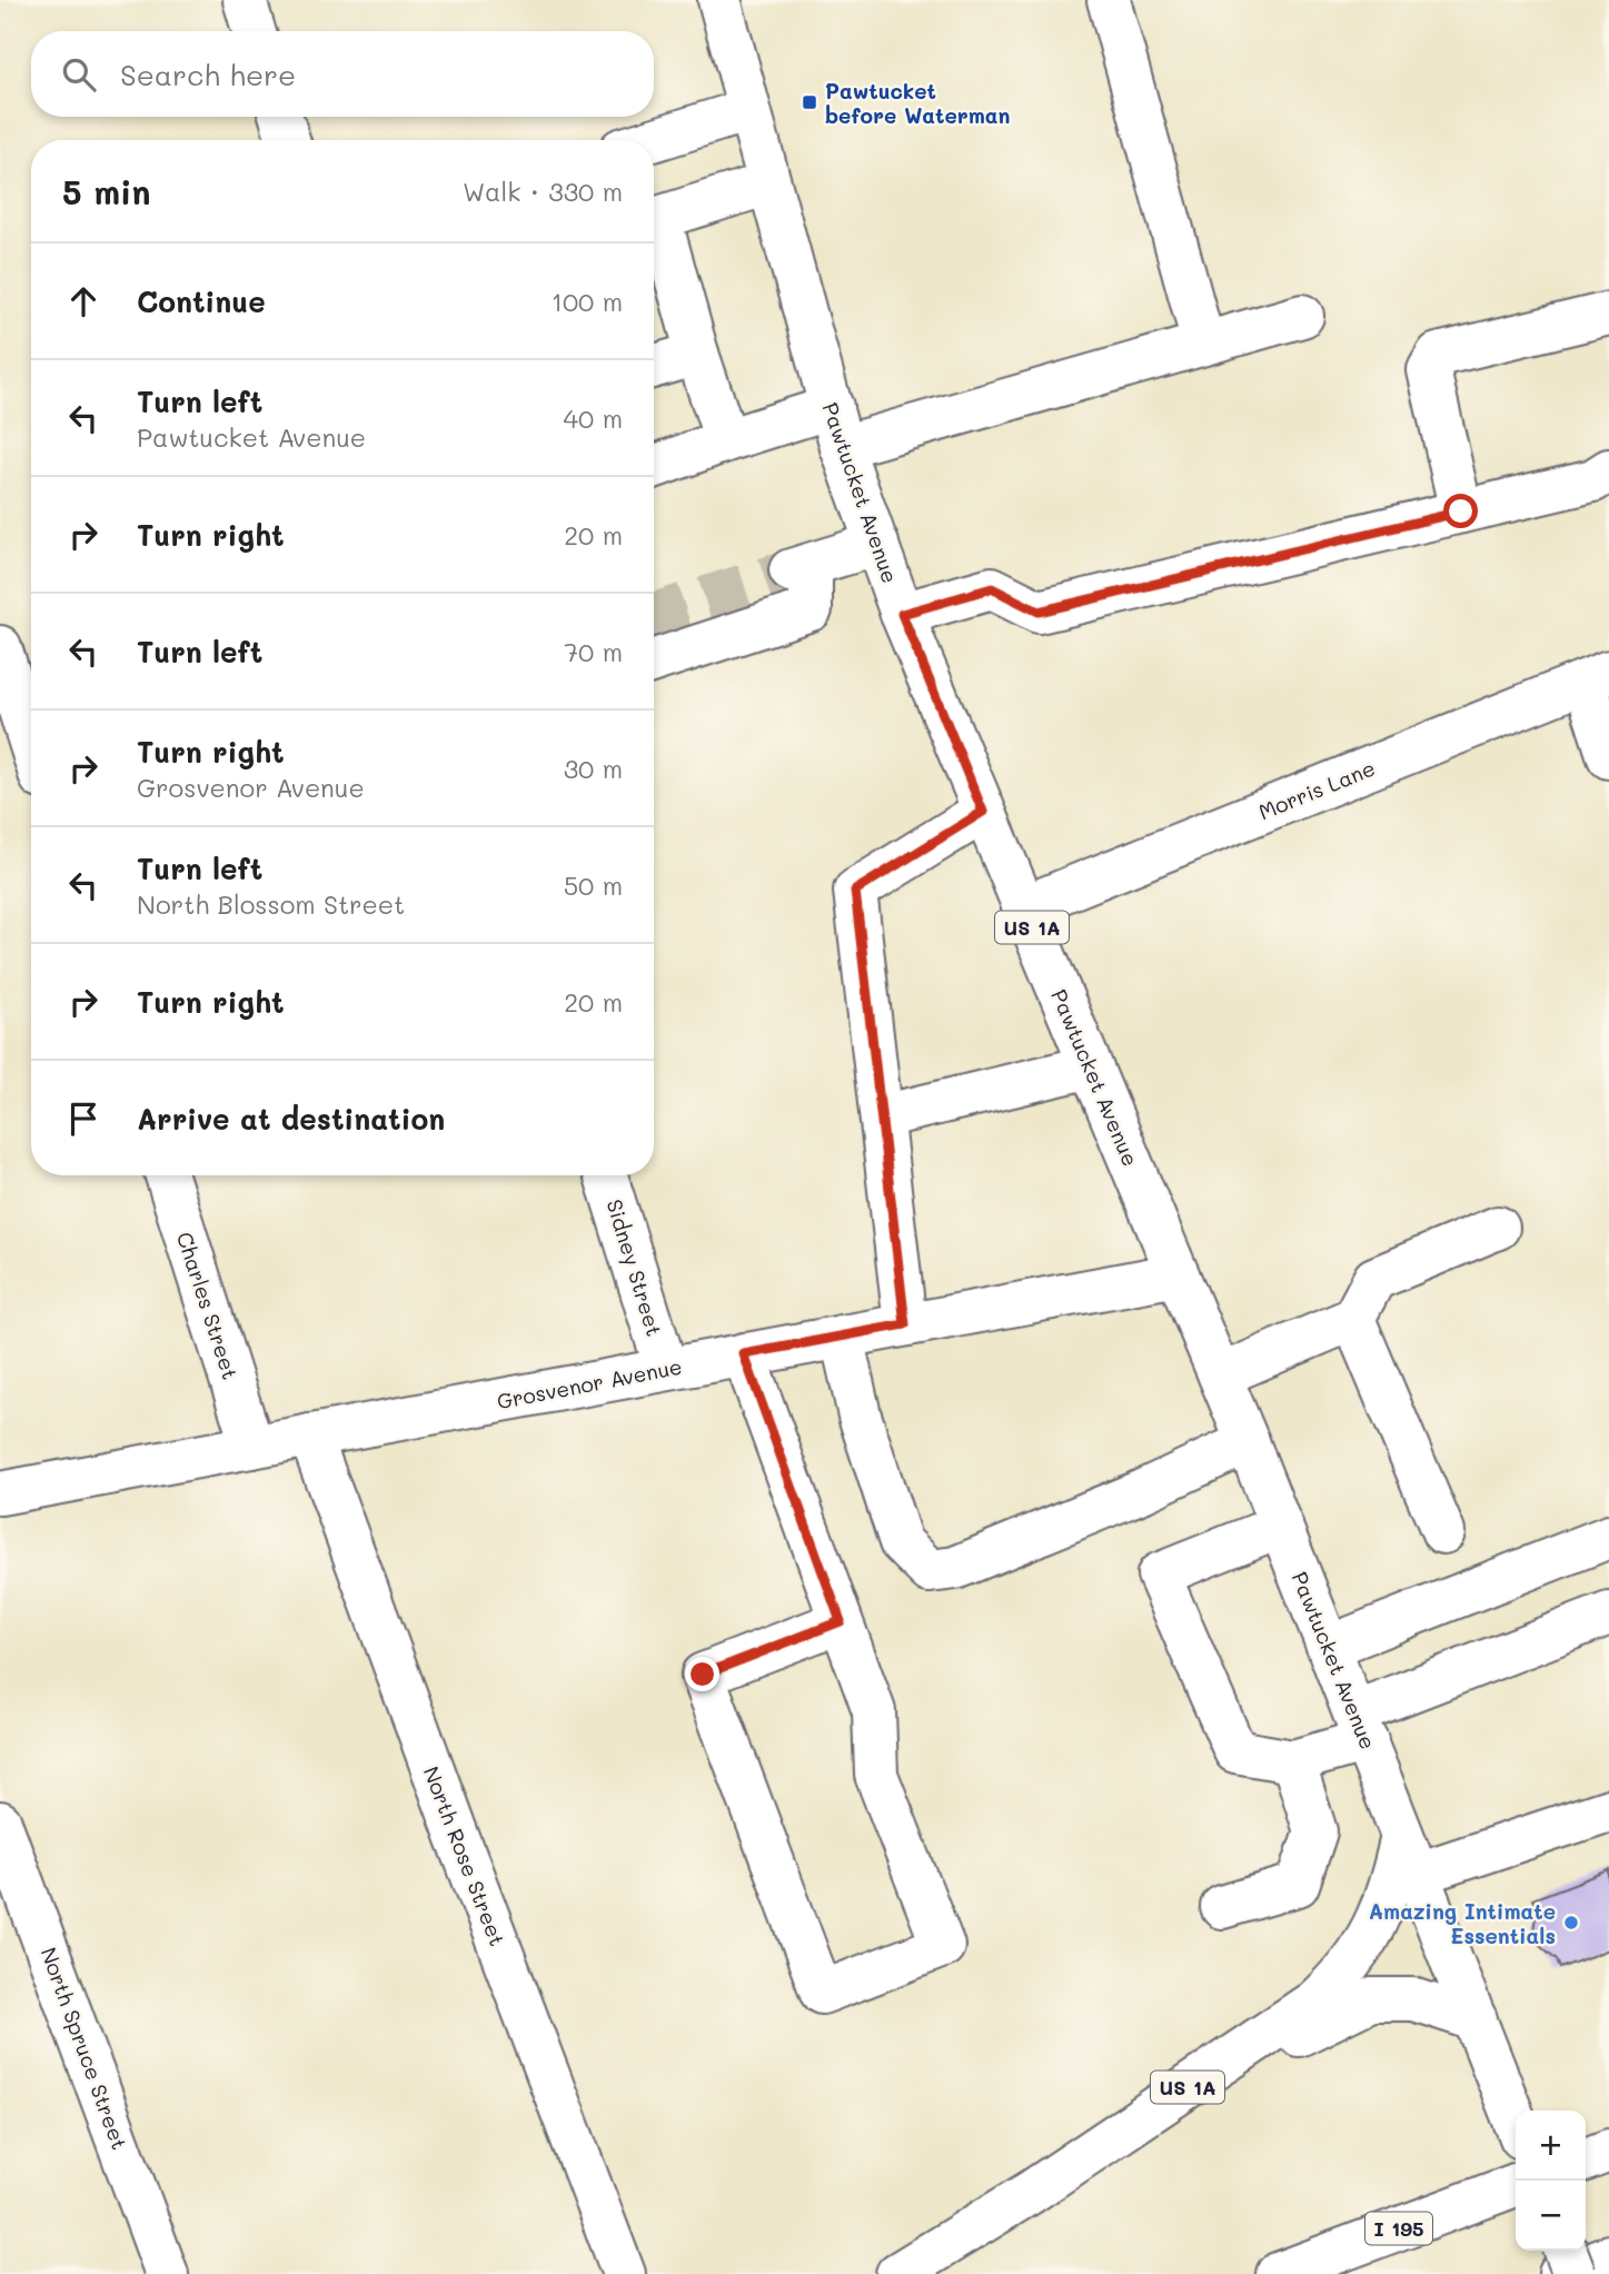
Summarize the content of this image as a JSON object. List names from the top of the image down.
{
  "streets": {
    "main road": [
      "Pawtucket Avenue",
      "Morris Lane",
      "US 1A",
      "Sidney Street",
      "Charles Street",
      "Grosvenor Avenue",
      "North Rose Street",
      "North Spruce Street",
      "I 195"
    ]
  },
  "crossings": [
    ["Pawtucket Avenue", "Morris Lane"],
    ["Pawtucket Avenue", "US 1A"],
    ["Pawtucket Avenue", "Grosvenor Avenue"],
    ["Sidney Street", "Grosvenor Avenue"],
    ["Charles Street", "Grosvenor Avenue"],
    ["Grosvenor Avenue", "North Rose Street"]
  ],
  "places": {
    "transit": ["Pawtucket before Waterman"],
    "other": ["Amazing Intimate Essentials"]
  },
  "page": {
    "search": "Search here",
    "heading": ["5 min", "Walk · 330 m"],
    "list": [
      ["Continue", "100 m"],
      ["Turn left", "Pawtucket Avenue", "40 m"],
      ["Turn right", "20 m"],
      ["Turn left", "70 m"],
      ["Turn right", "Grosvenor Avenue", "30 m"],
      ["Turn left", "North Blossom Street", "50 m"],
      ["Turn right", "20 m"],
      "Arrive at destination"
    ],
    "map_buttons": ["+", "−"]
  }
}
